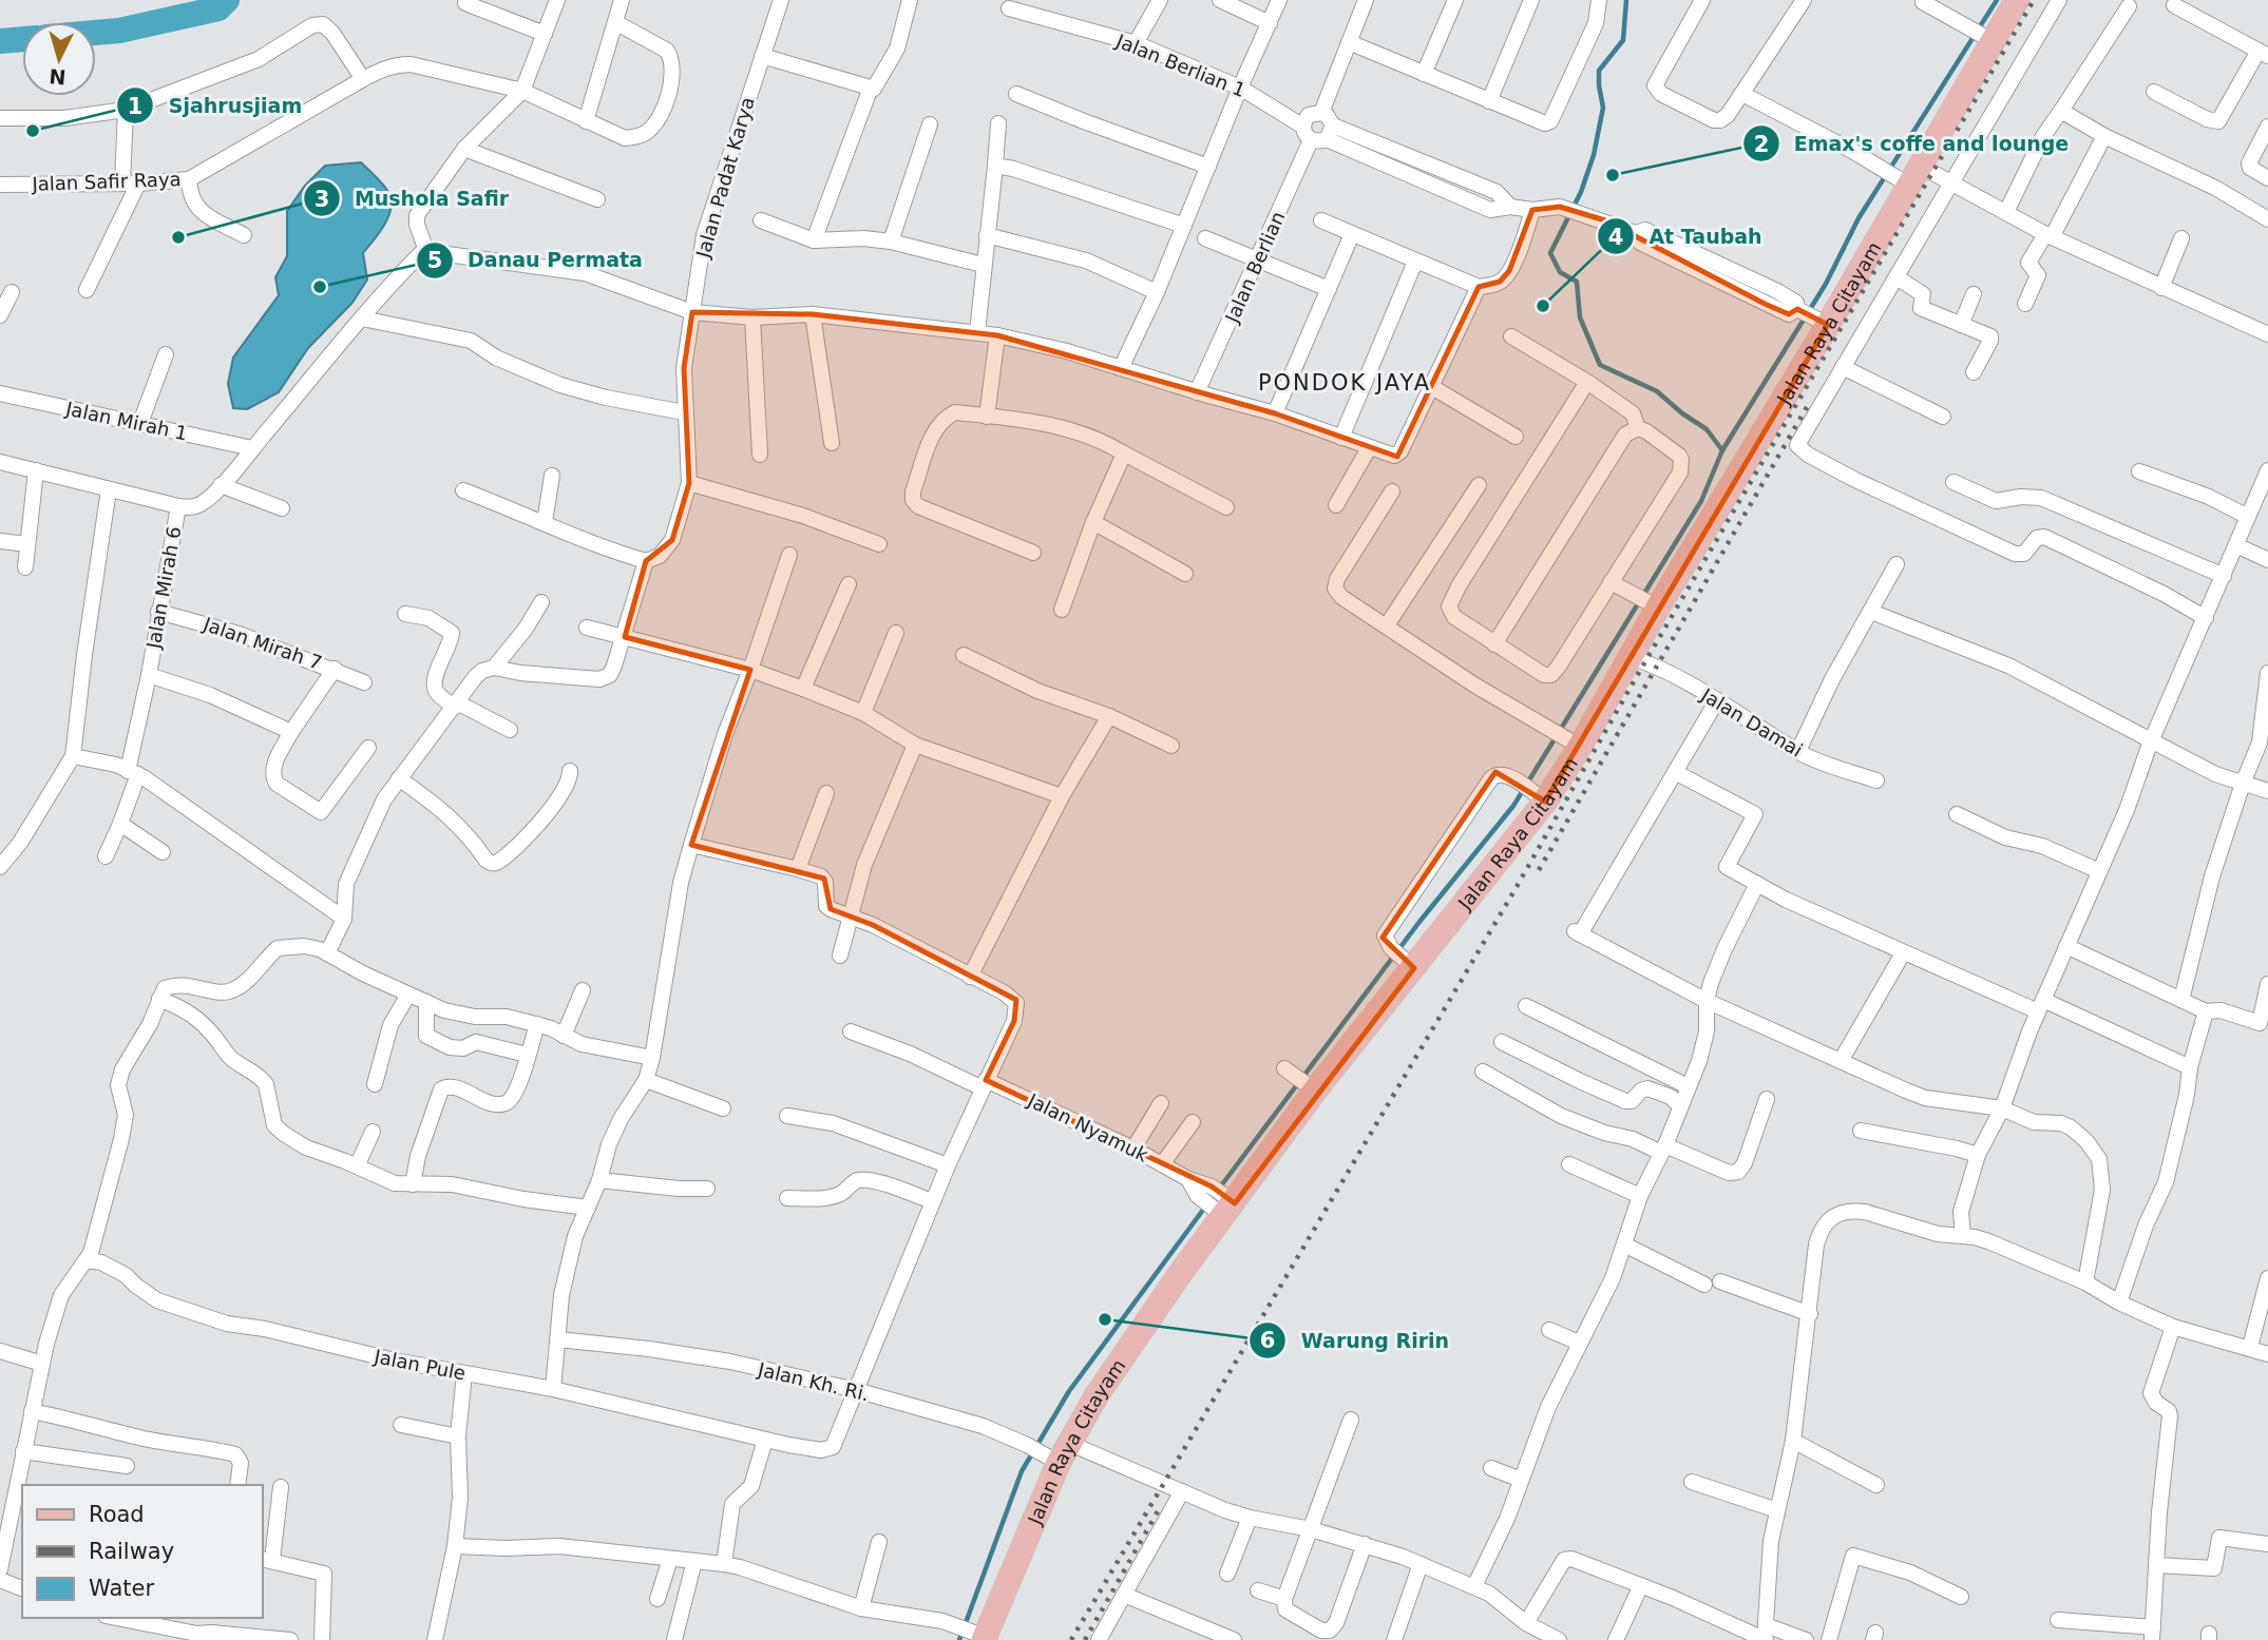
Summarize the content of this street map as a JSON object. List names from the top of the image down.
{
  "streets": {
    "main road": ["Jalan Raya Citayam"],
    "street": [
      "Jalan Berlian 1",
      "Jalan Padat Karya",
      "Jalan Safir Raya",
      "Jalan Berlian",
      "Jalan Mirah 1",
      "Jalan Mirah 6",
      "Jalan Mirah 7",
      "Jalan Damai",
      "Jalan Nyamuk",
      "Jalan Pule",
      "Jalan Kh. Ri."
    ]
  },
  "crossings": [
    ["Jalan Berlian 1", "Jalan Berlian"],
    ["Jalan Raya Citayam", "Jalan Damai"],
    ["Jalan Raya Citayam", "Jalan Nyamuk"],
    ["Jalan Raya Citayam", "Jalan Kh. Ri."],
    ["Jalan Mirah 6", "Jalan Mirah 7"],
    ["Jalan Pule", "Jalan Kh. Ri."]
  ],
  "districts": ["PONDOK JAYA"],
  "places": [
    "Sjahrusjiam",
    "Emax's coffe and lounge",
    "Mushola Safir",
    "Danau Permata",
    "At Taubah",
    "Warung Ririn"
  ],
  "legend": ["Road", "Railway", "Water"],
  "north": "bottom"
}
